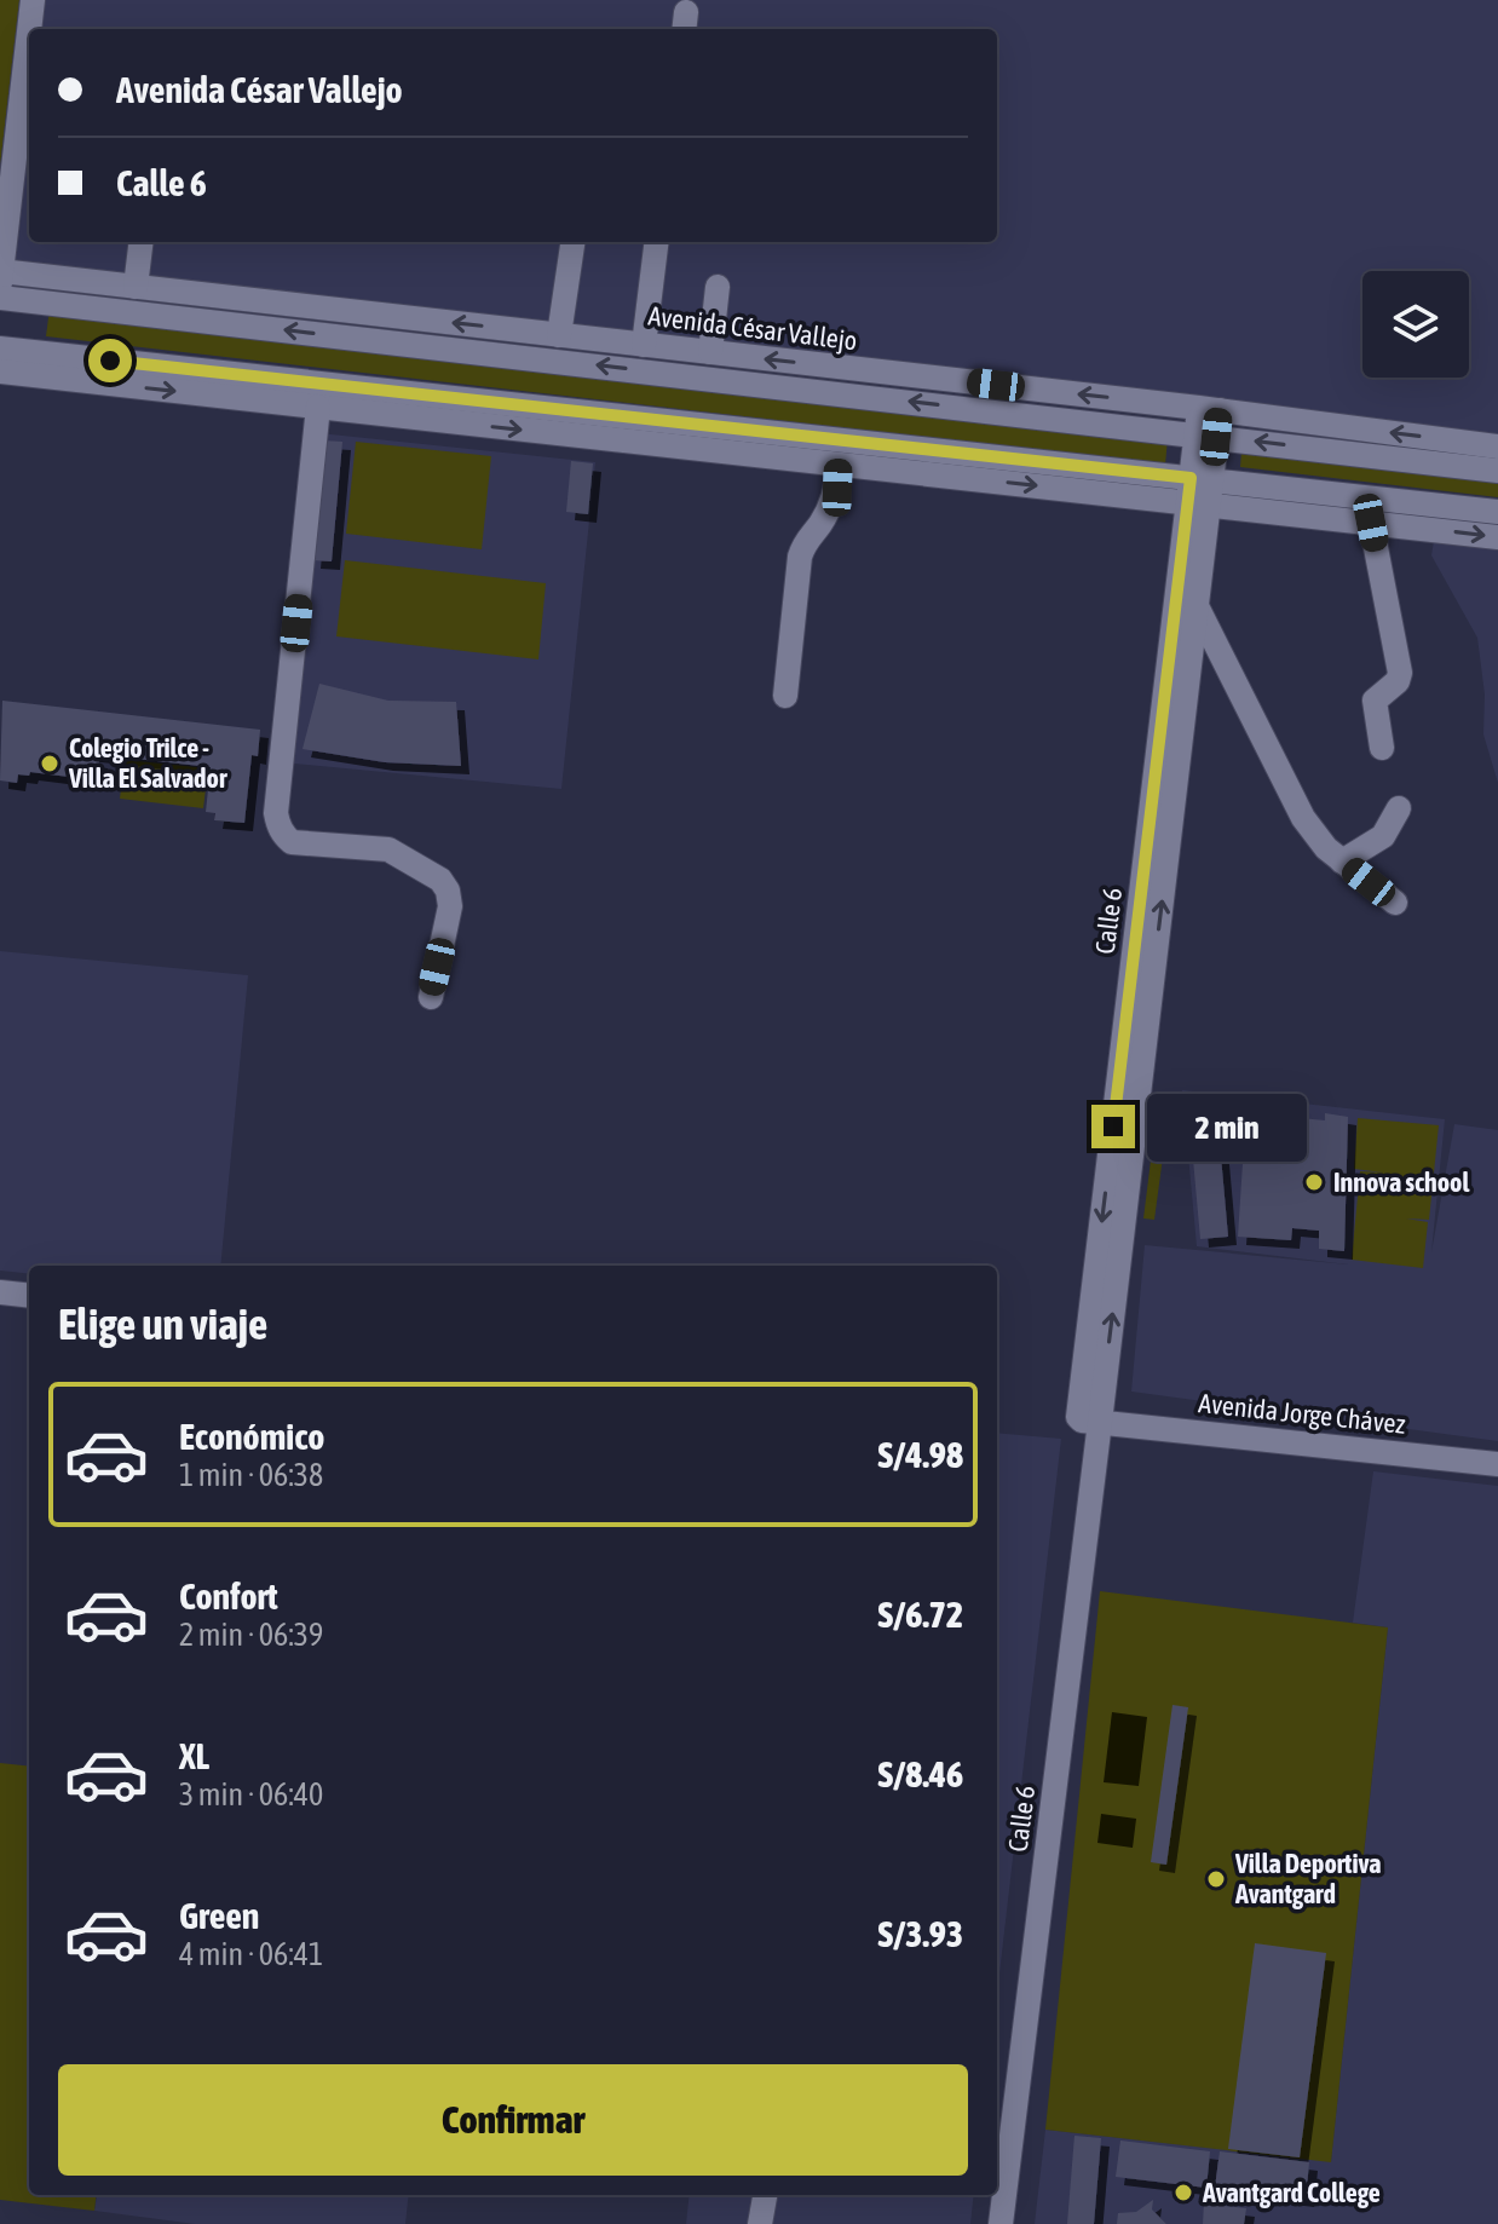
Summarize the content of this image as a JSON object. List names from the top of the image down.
{
  "streets": {
    "street": ["Avenida César Vallejo", "Calle 6", "Avenida Jorge Chávez"]
  },
  "crossings": [
    ["Avenida César Vallejo", "Calle 6"],
    ["Calle 6", "Avenida Jorge Chávez"]
  ],
  "places": [
    "Colegio Trilce - Villa El Salvador",
    "Innova school",
    "Villa Deportiva Avantgard",
    "Avantgard College"
  ],
  "page": {
    "banner": ["Avenida César Vallejo", "Calle 6"],
    "bubble": "2 min",
    "heading": "Elige un viaje",
    "list": [
      {
        "name": "Económico",
        "note": "1 min · 06:38",
        "value": "S/4.98"
      },
      {
        "name": "Confort",
        "note": "2 min · 06:39",
        "value": "S/6.72"
      },
      {
        "name": "XL",
        "note": "3 min · 06:40",
        "value": "S/8.46"
      },
      {
        "name": "Green",
        "note": "4 min · 06:41",
        "value": "S/3.93"
      }
    ],
    "buttons": "Confirmar"
  }
}
